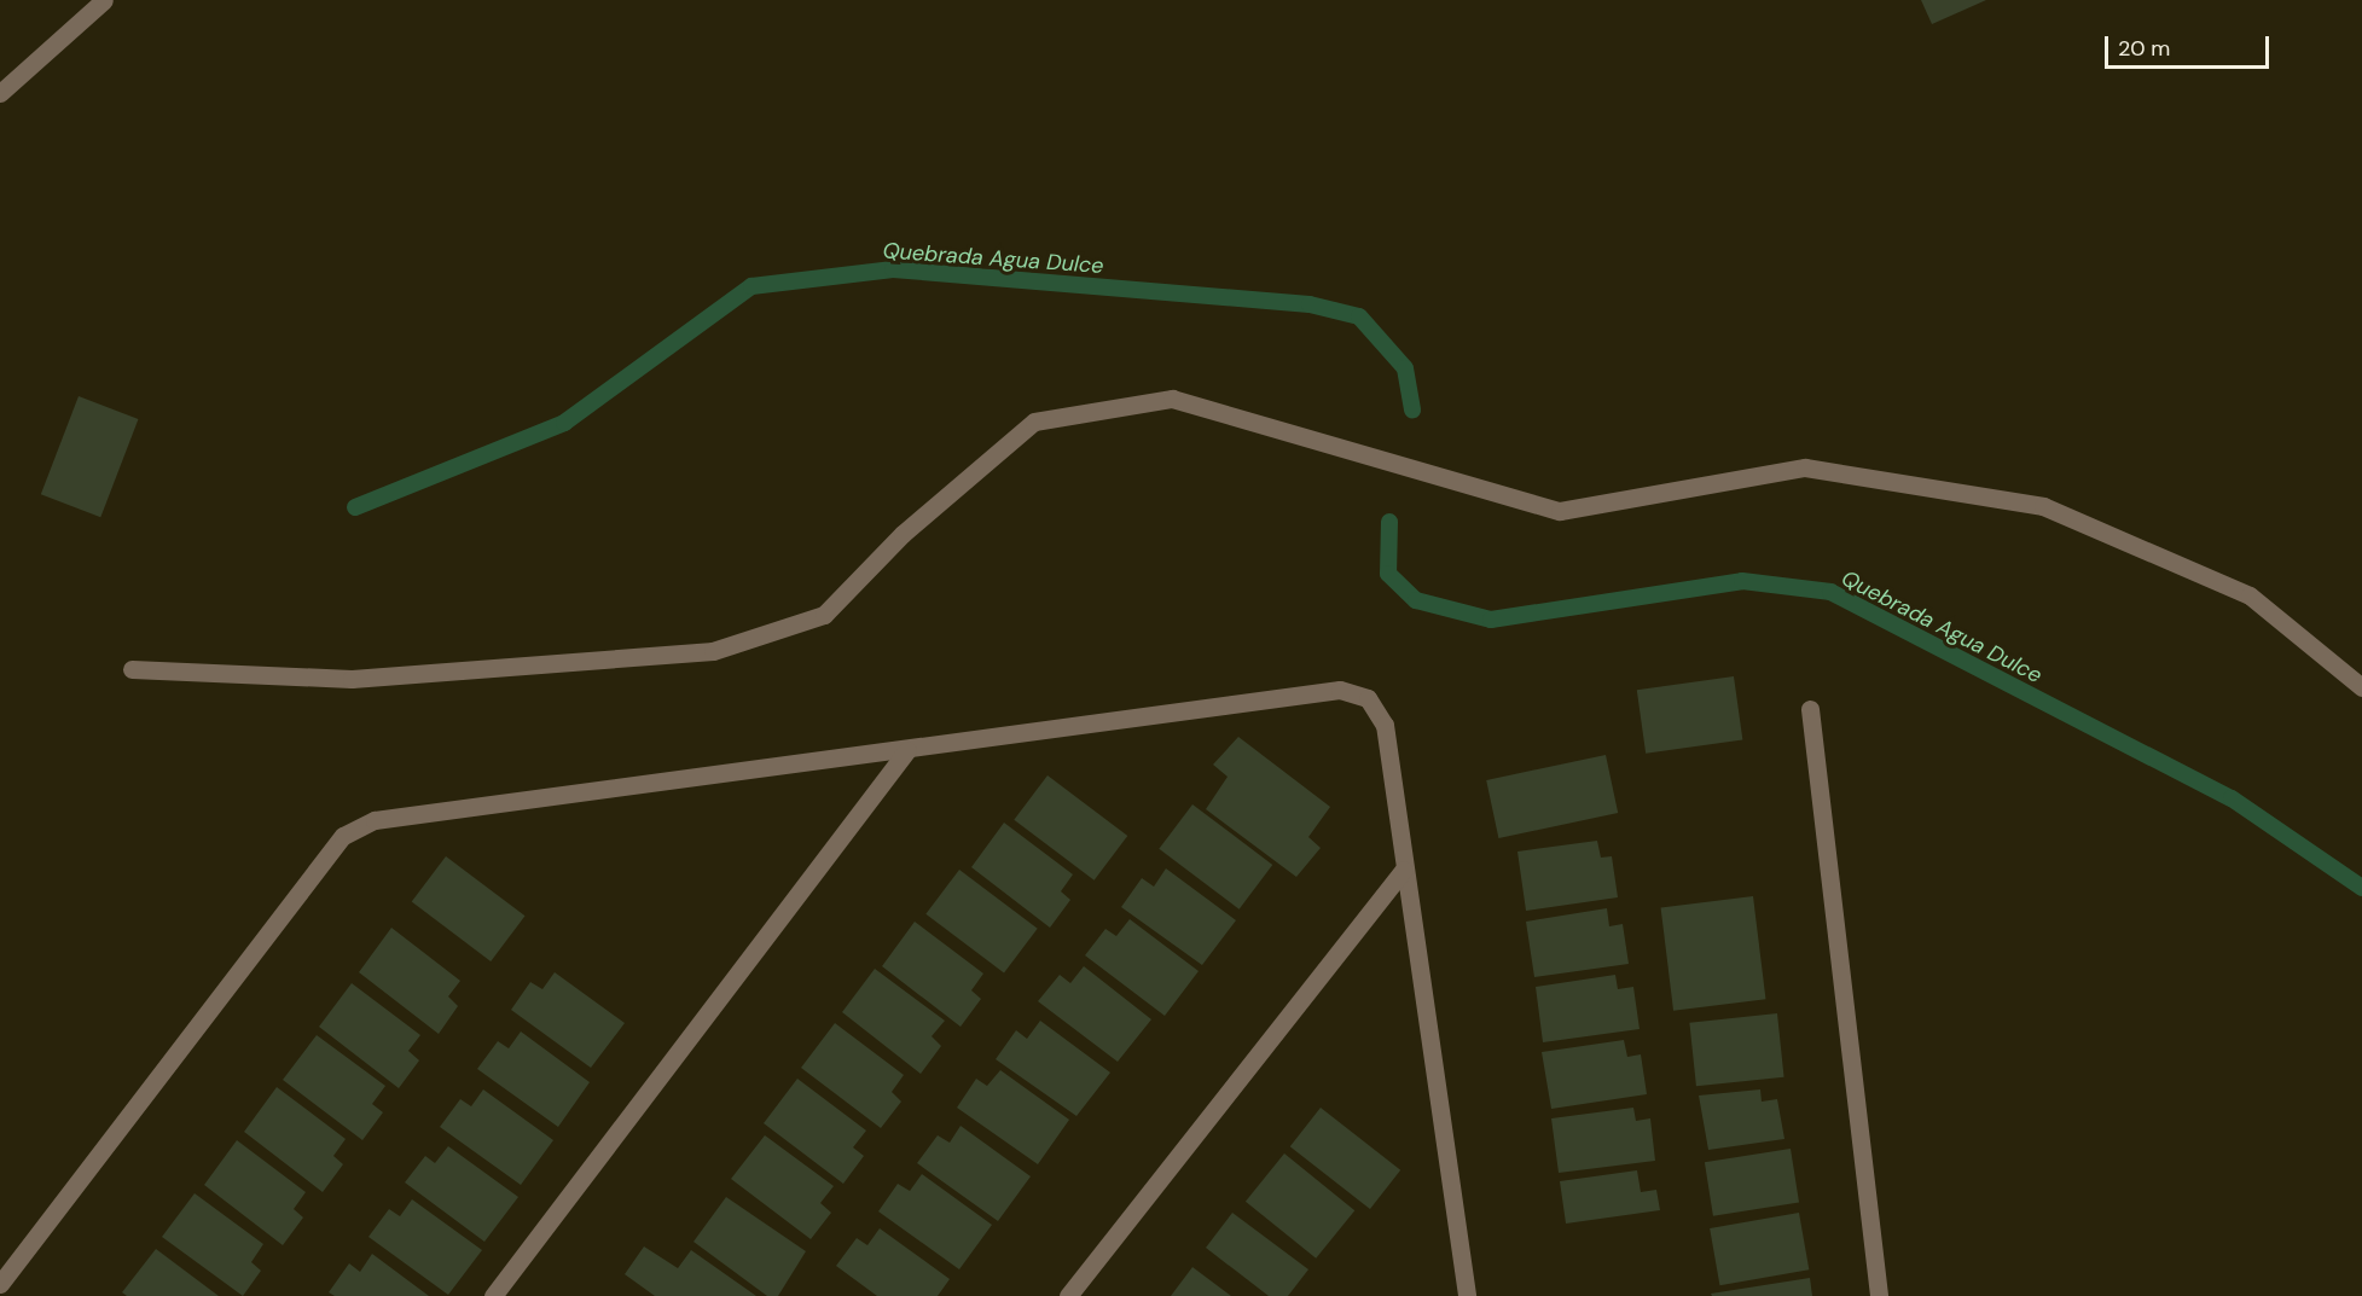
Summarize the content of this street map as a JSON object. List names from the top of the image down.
{
  "water": ["Quebrada Agua Dulce"],
  "scale_bar": "20 m"
}
